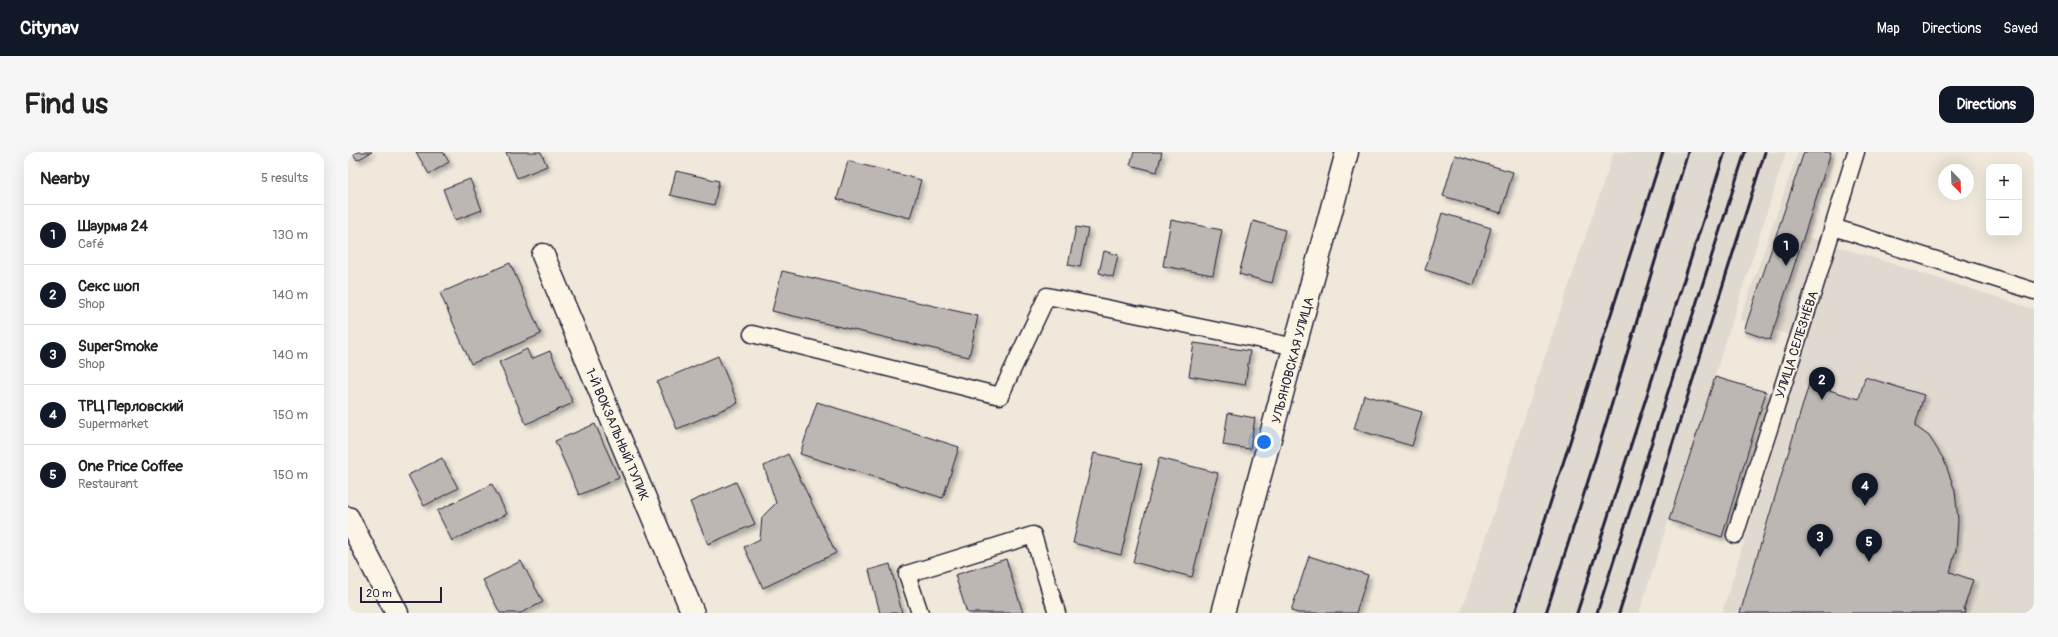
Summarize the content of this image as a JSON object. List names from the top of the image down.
{
  "streets": {
    "street": ["УЛЬЯНОВСКАЯ УЛИЦА", "1-Й ВОКЗАЛЬНЫЙ ТУПИК"],
    "lane": ["УЛИЦА СЕЛЕЗНЁВА"]
  },
  "scale_bar": "20 m",
  "north": "bottom right",
  "page": {
    "header": "Citynav",
    "nav": ["Map", "Directions", "Saved"],
    "buttons": "Directions",
    "title": "Find us",
    "heading": ["Nearby", "5 results"],
    "map_buttons": ["+", "−"],
    "list": [
      {
        "mark": "1",
        "name": "Шаурма 24",
        "note": "Café",
        "value": "130 m"
      },
      {
        "mark": "2",
        "name": "Секс шоп",
        "note": "Shop",
        "value": "140 m"
      },
      {
        "mark": "3",
        "name": "SuperSmoke",
        "note": "Shop",
        "value": "140 m"
      },
      {
        "mark": "4",
        "name": "ТРЦ Перловский",
        "note": "Supermarket",
        "value": "150 m"
      },
      {
        "mark": "5",
        "name": "One Price Coffee",
        "note": "Restaurant",
        "value": "150 m"
      }
    ],
    "pins": [
      "1",
      "2",
      "4",
      "3",
      "5"
    ],
    "scale": "20 m"
  }
}
